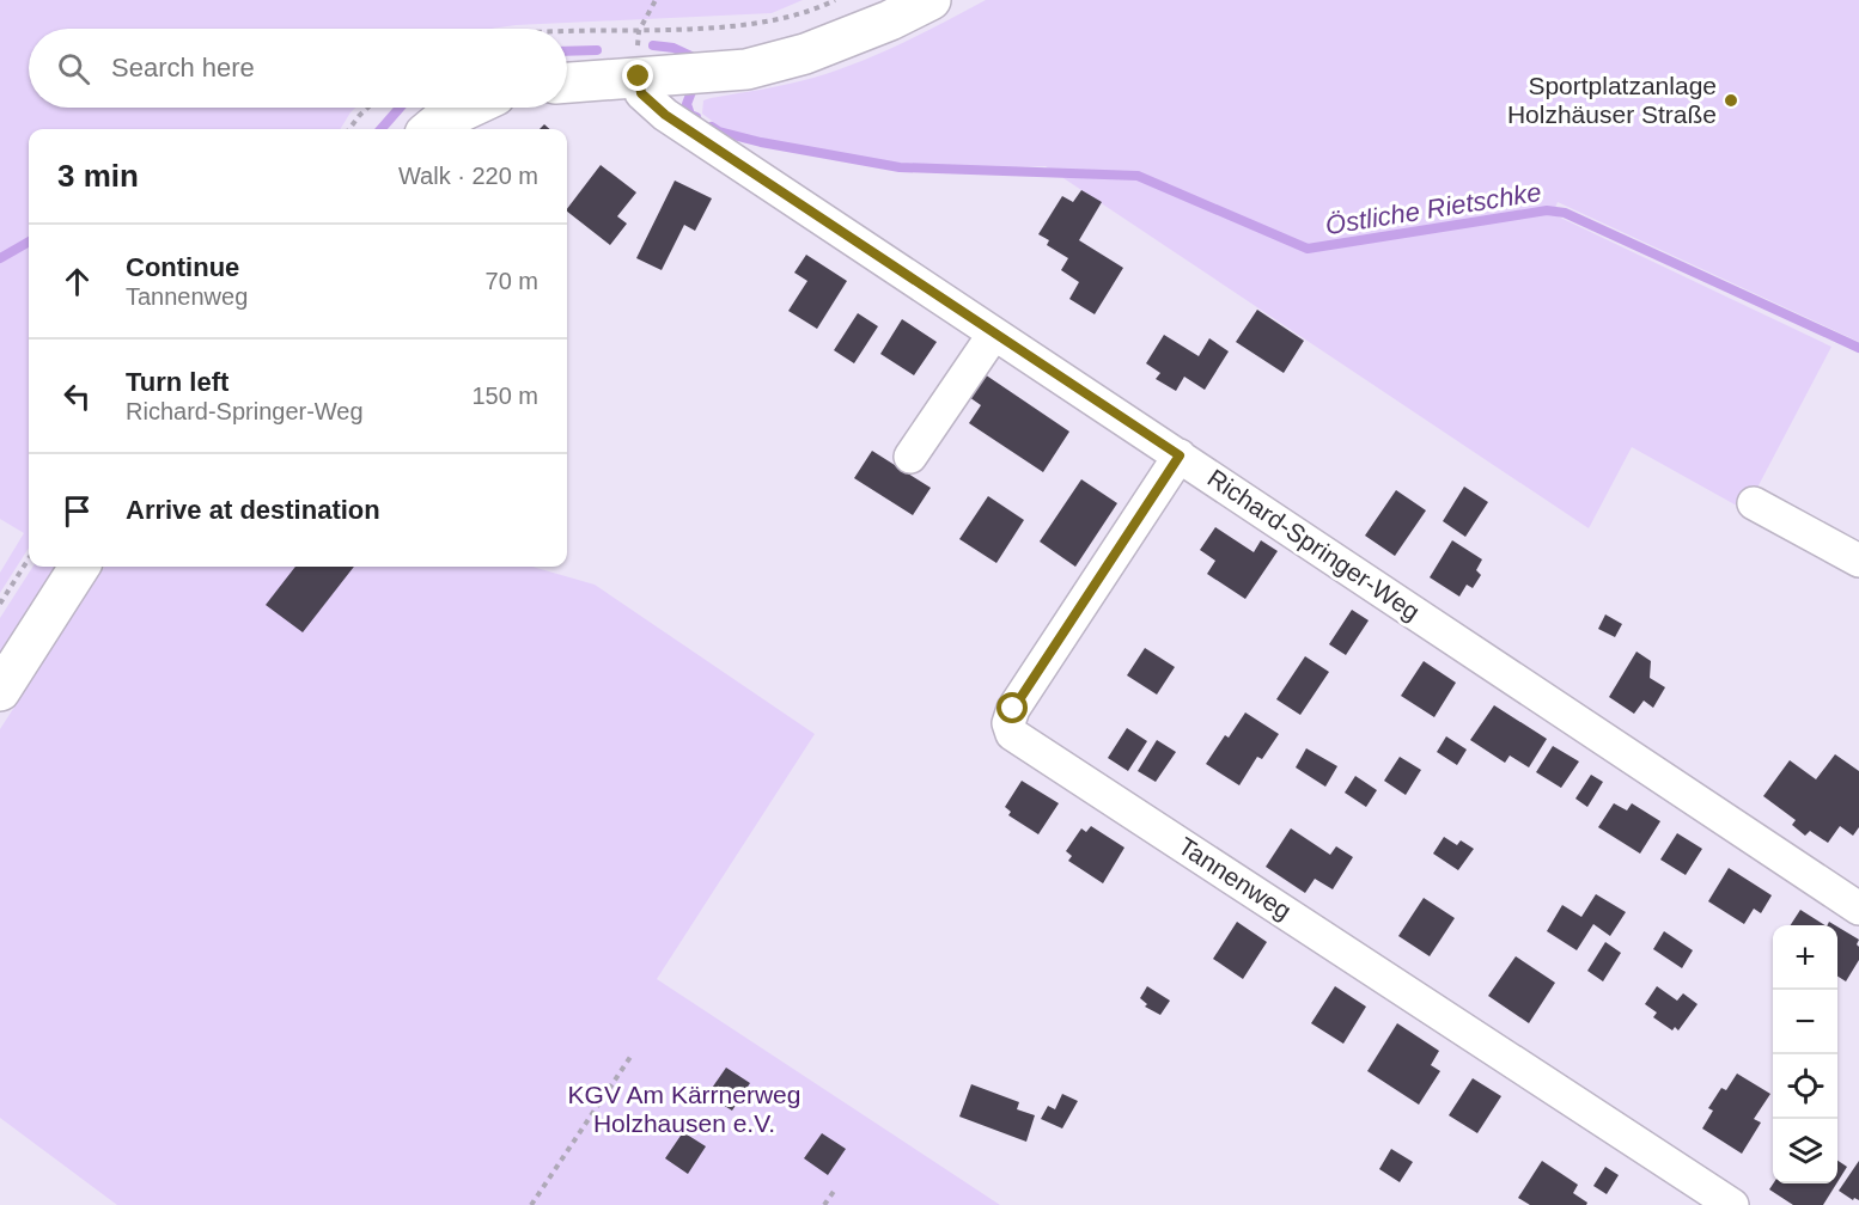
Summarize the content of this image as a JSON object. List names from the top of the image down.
{
  "streets": {
    "street": ["Richard-Springer-Weg", "Tannenweg"]
  },
  "crossings": [
    ["Richard-Springer-Weg", "Tannenweg"]
  ],
  "water": ["Östliche Rietschke"],
  "parks": ["KGV Am Kärrnerweg Holzhausen e.V."],
  "places": ["Sportplatzanlage Holzhäuser Straße"],
  "page": {
    "search": "Search here",
    "heading": ["3 min", "Walk · 220 m"],
    "list": [
      ["Continue", "Tannenweg", "70 m"],
      ["Turn left", "Richard-Springer-Weg", "150 m"],
      "Arrive at destination"
    ],
    "map_buttons": ["+", "−"]
  }
}
